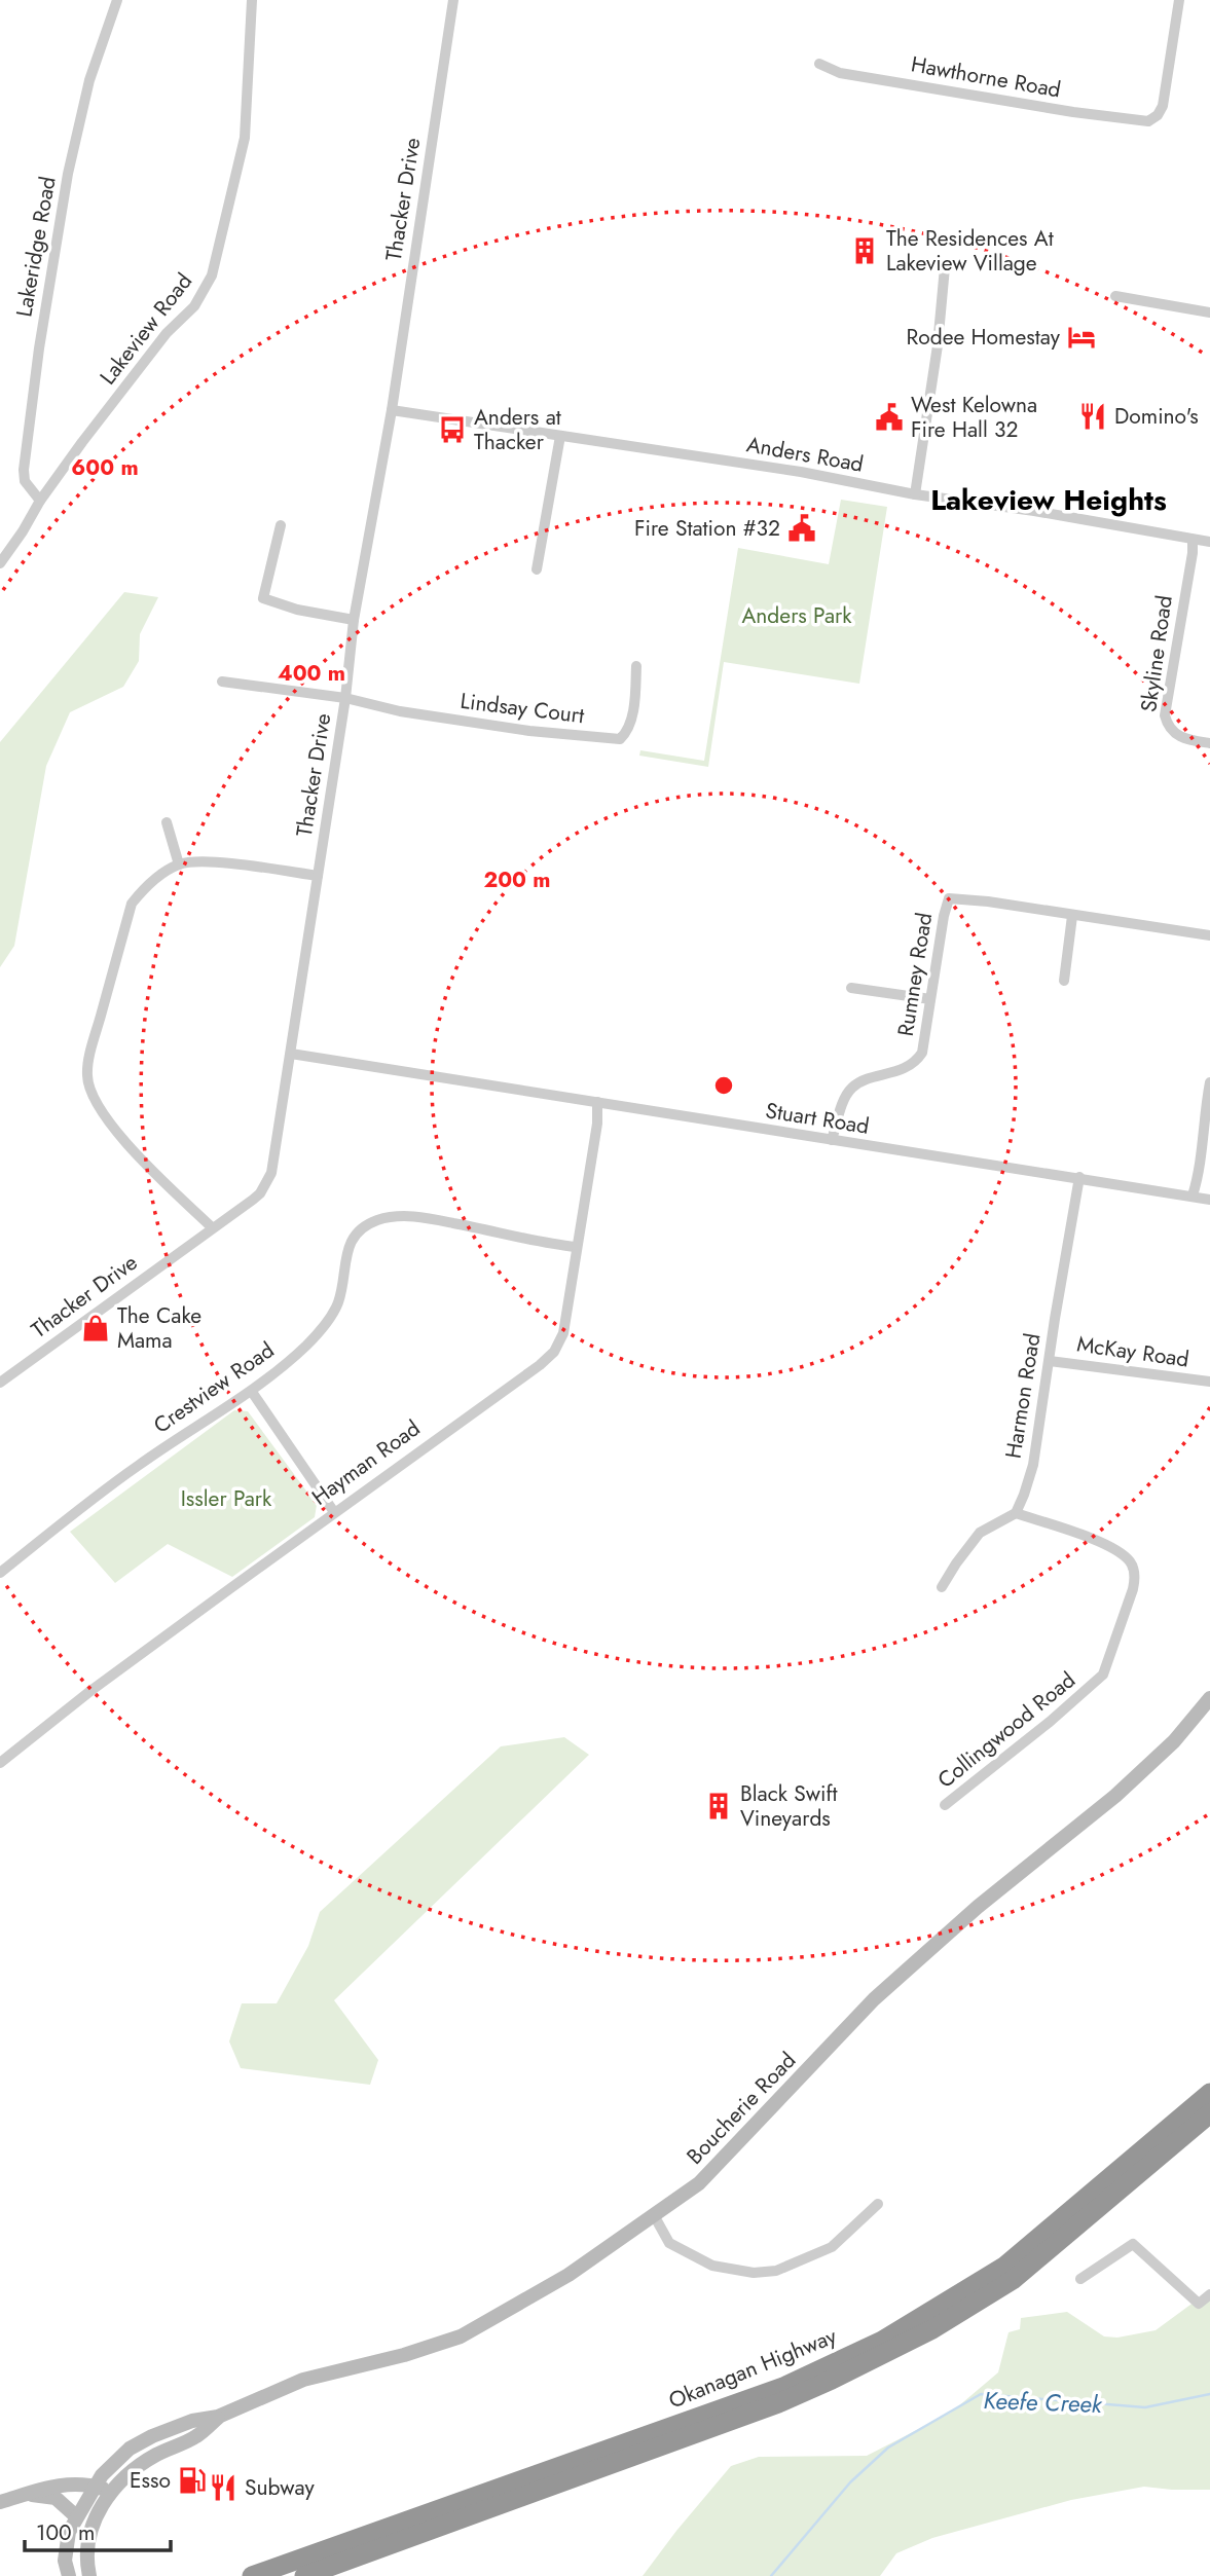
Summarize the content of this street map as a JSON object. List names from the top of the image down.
{
  "streets": {
    "highway": ["Okanagan Highway"],
    "main road": ["Boucherie Road"],
    "street": [
      "Hawthorne Road",
      "Thacker Drive",
      "Lakeridge Road",
      "Lakeview Road",
      "Anders Road",
      "Skyline Road",
      "Lindsay Court",
      "Rumney Road",
      "Stuart Road",
      "McKay Road",
      "Crestview Road",
      "Harmon Road",
      "Hayman Road",
      "Collingwood Road"
    ]
  },
  "crossings": [
    ["Thacker Drive", "Anders Road"],
    ["Thacker Drive", "Lindsay Court"],
    ["Thacker Drive", "Stuart Road"],
    ["Lakeridge Road", "Lakeview Road"],
    ["Anders Road", "Skyline Road"],
    ["Rumney Road", "Stuart Road"],
    ["Stuart Road", "Harmon Road"],
    ["Stuart Road", "Hayman Road"],
    ["McKay Road", "Harmon Road"],
    ["Crestview Road", "Hayman Road"],
    ["Harmon Road", "Collingwood Road"]
  ],
  "districts": ["Lakeview Heights"],
  "water": ["Keefe Creek"],
  "parks": ["Anders Park", "Issler Park"],
  "places": {
    "building": ["The Residences At Lakeview Village", "Black Swift Vineyards"],
    "hotel": ["Rodee Homestay"],
    "restaurant": ["Domino's", "Subway"],
    "public building": ["West Kelowna Fire Hall 32", "Fire Station #32"],
    "bus stop": ["Anders at Thacker"],
    "shop": ["The Cake Mama"],
    "fuel station": ["Esso"]
  },
  "scale_bar": "100 m",
  "rings": ["600 m", "400 m", "200 m"]
}
